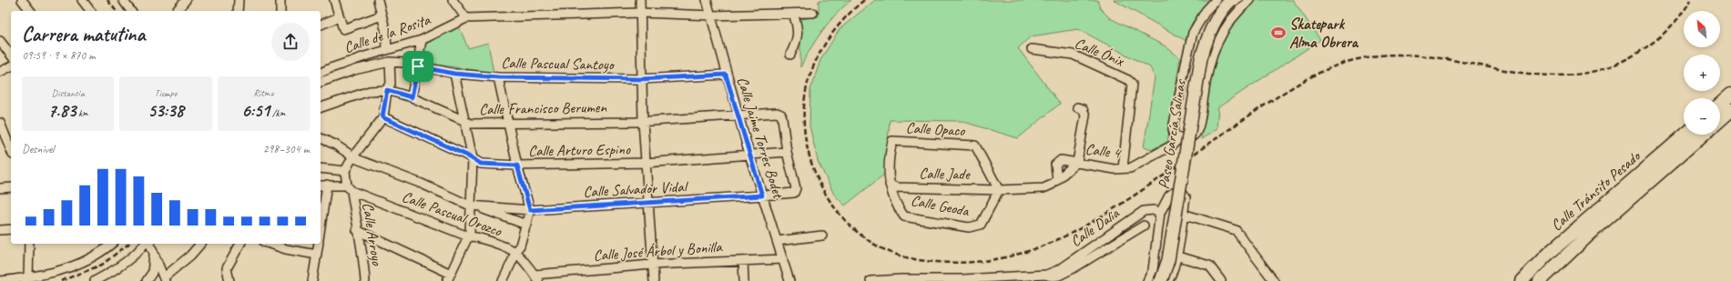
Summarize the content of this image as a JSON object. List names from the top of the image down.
{
  "streets": {
    "main road": ["Paseo García Salinas", "Calle Tránsito Pesado"],
    "street": [
      "Calle de la Rosita",
      "Calle Ónix",
      "Calle Pascual Santoyo",
      "Calle Francisco Berumen",
      "Calle Opaco",
      "Calle Jaime Torres Bodet",
      "Calle Arturo Espino",
      "Calle 4",
      "Calle Jade",
      "Calle Salvador Vidal",
      "Calle Geoda",
      "Calle Pascual Orozco",
      "Calle Dalia",
      "Calle Arroyo",
      "Calle José Árbol y Bonilla"
    ]
  },
  "crossings": [
    ["Calle de la Rosita", "Calle Jaime Torres Bodet"],
    ["Calle Ónix", "Calle 4"],
    ["Calle Pascual Santoyo", "Calle Jaime Torres Bodet"],
    ["Calle Francisco Berumen", "Calle Jaime Torres Bodet"],
    ["Calle Francisco Berumen", "Calle Arturo Espino"],
    ["Calle Francisco Berumen", "Calle Salvador Vidal"],
    ["Calle Opaco", "Calle Jade"],
    ["Calle Opaco", "Calle Geoda"],
    ["Calle Jaime Torres Bodet", "Calle Arturo Espino"],
    ["Calle Jaime Torres Bodet", "Calle Salvador Vidal"],
    ["Calle Jaime Torres Bodet", "Calle José Árbol y Bonilla"],
    ["Calle Arturo Espino", "Calle Salvador Vidal"],
    ["Calle 4", "Calle Jade"],
    ["Calle Jade", "Calle Geoda"],
    ["Calle Pascual Orozco", "Calle Arroyo"],
    ["Calle Pascual Orozco", "Calle José Árbol y Bonilla"]
  ],
  "places": {
    "sports": ["Skatepark Alma Obrera"]
  },
  "north": "top left",
  "page": {
    "map_buttons": ["+", "−"],
    "heading": ["Carrera matutina", "09:59 · 9 × 870 m"],
    "stats": [
      ["Distancia", "7.83 km"],
      ["Tiempo", "53:38"],
      ["Ritmo", "6:51 /km"]
    ],
    "chart": ["Desnivel", "298–304 m"]
  }
}
